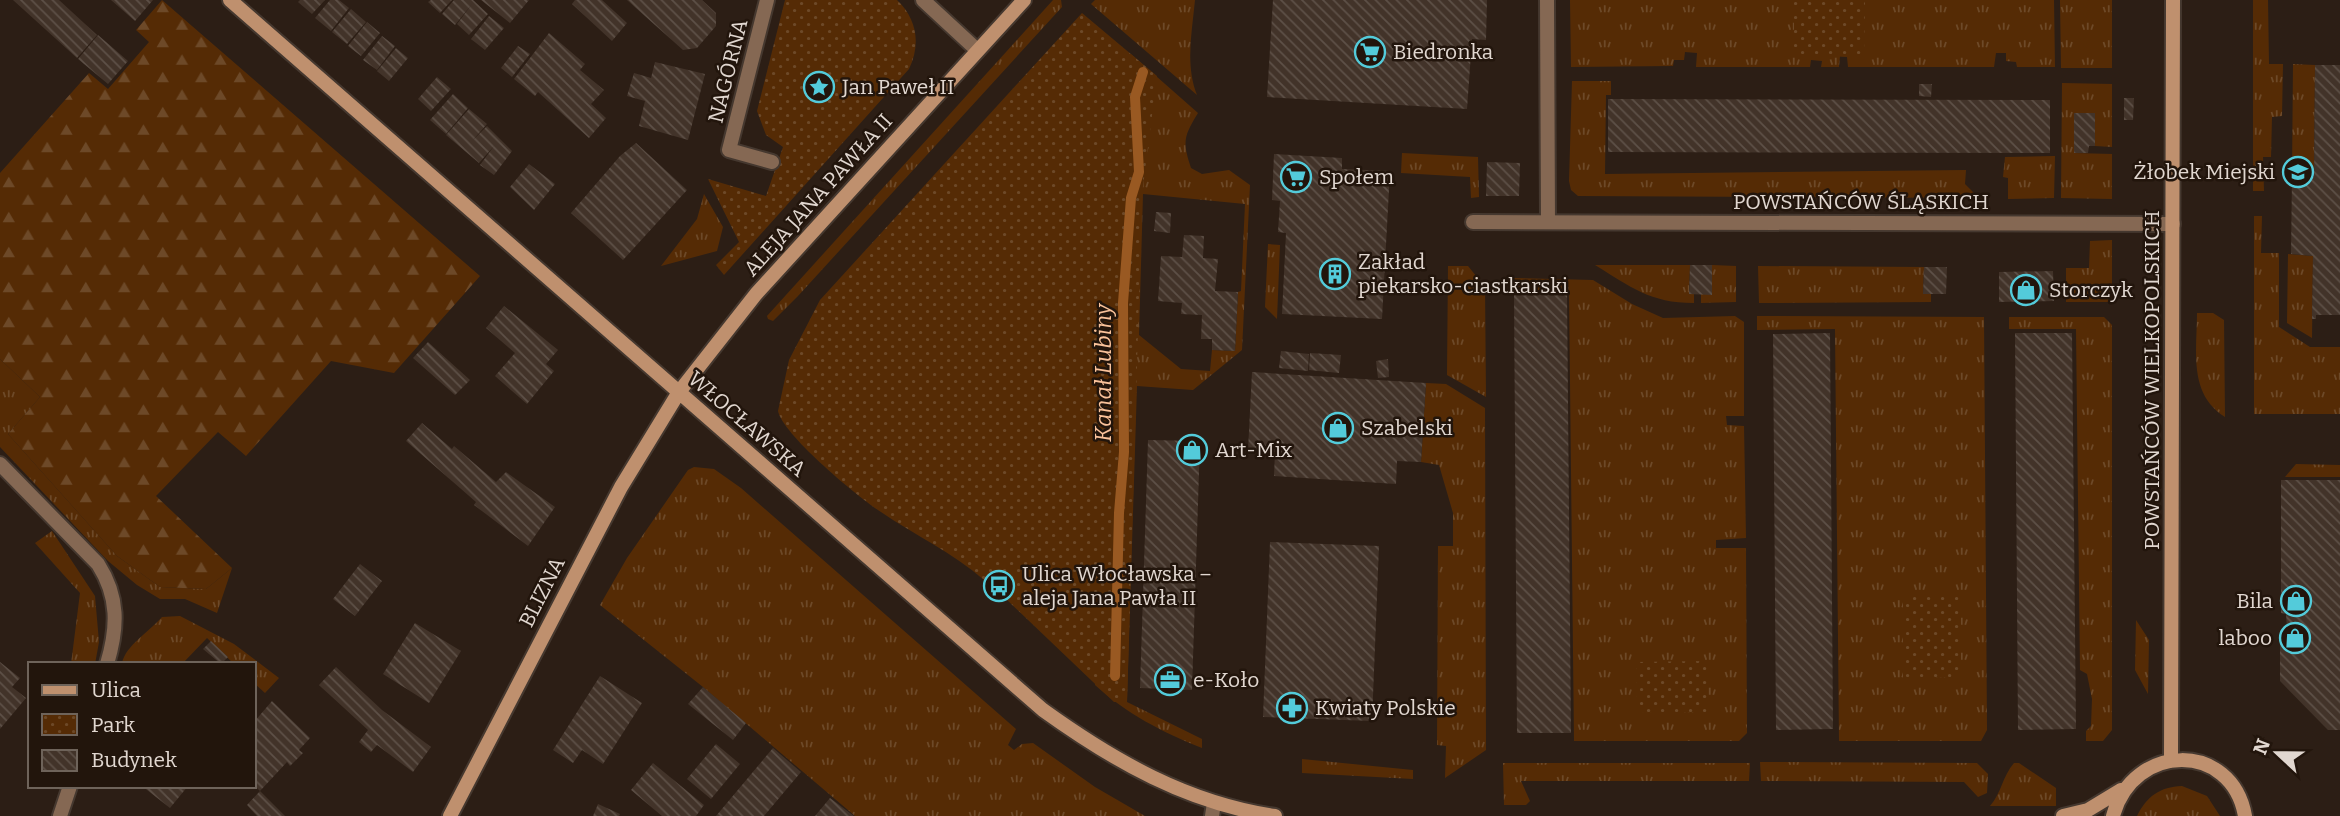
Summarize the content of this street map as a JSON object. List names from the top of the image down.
{
  "streets": {
    "street": [
      "NAGÓRNA",
      "ALEJA JANA PAWŁA II",
      "POWSTAŃCÓW ŚLĄSKICH",
      "POWSTAŃCÓW WIELKOPOLSKICH",
      "WŁOCŁAWSKA",
      "BLIZNA"
    ]
  },
  "crossings": [
    ["ALEJA JANA PAWŁA II", "WŁOCŁAWSKA"],
    ["ALEJA JANA PAWŁA II", "BLIZNA"],
    ["POWSTAŃCÓW ŚLĄSKICH", "POWSTAŃCÓW WIELKOPOLSKICH"],
    ["WŁOCŁAWSKA", "BLIZNA"]
  ],
  "water": ["Kanał Lubiny"],
  "places": {
    "supermarket": ["Biedronka", "Społem"],
    "place": ["Jan Paweł II"],
    "school or university": ["Żłobek Miejski"],
    "building": ["Zakład piekarsko-ciastkarski"],
    "shop": [
      "Storczyk",
      "Szabelski",
      "Art-Mix",
      "Bila",
      "laboo"
    ],
    "bus stop": ["Ulica Włocławska – aleja Jana Pawła II"],
    "office": ["e-Koło"],
    "pharmacy": ["Kwiaty Polskie"]
  },
  "legend": ["Ulica", "Park", "Budynek"],
  "north": "left"
}
